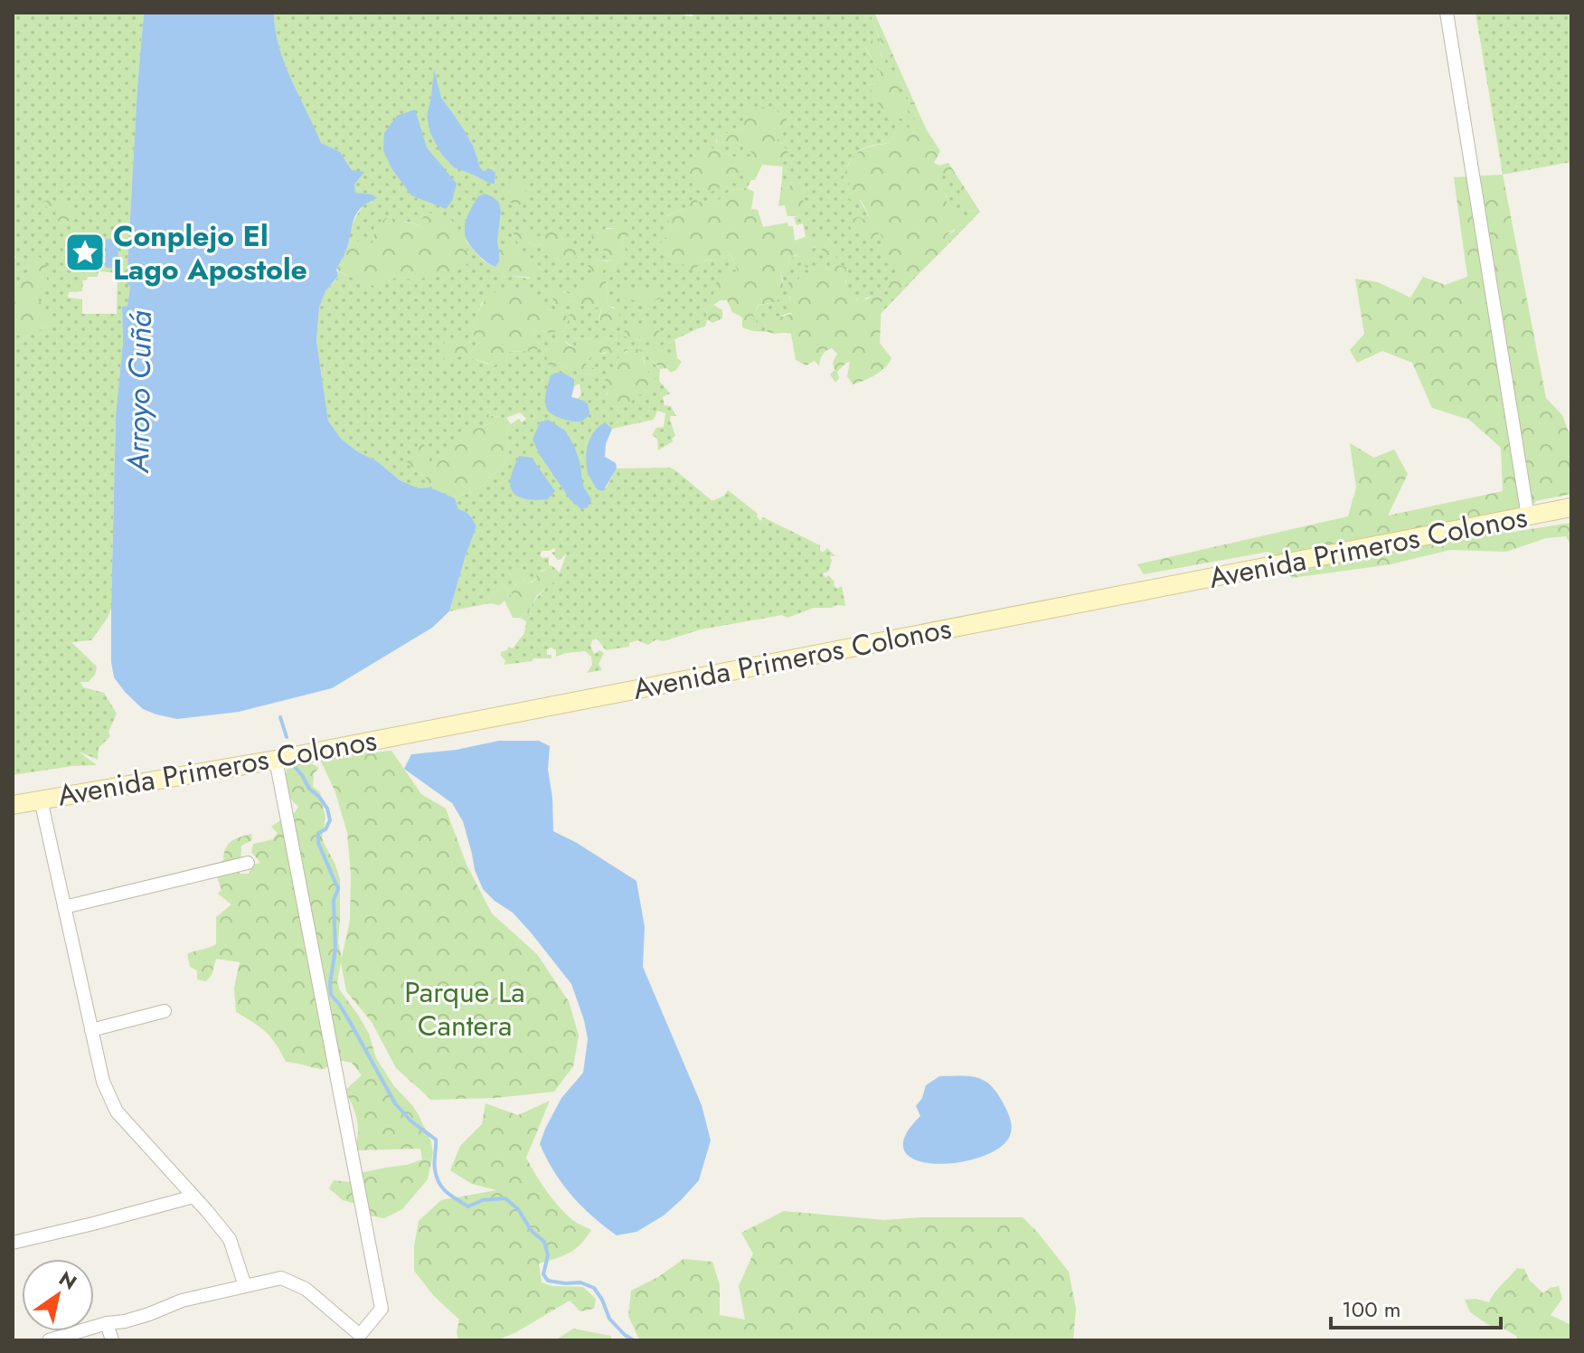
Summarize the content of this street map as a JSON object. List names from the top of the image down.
{
  "streets": {
    "street": ["Avenida Primeros Colonos"]
  },
  "water": ["Arroyo Cuñá"],
  "parks": ["Parque La Cantera"],
  "places": {
    "place": ["Conplejo El Lago Apostole"]
  },
  "scale_bar": "100 m",
  "north": "top right"
}
